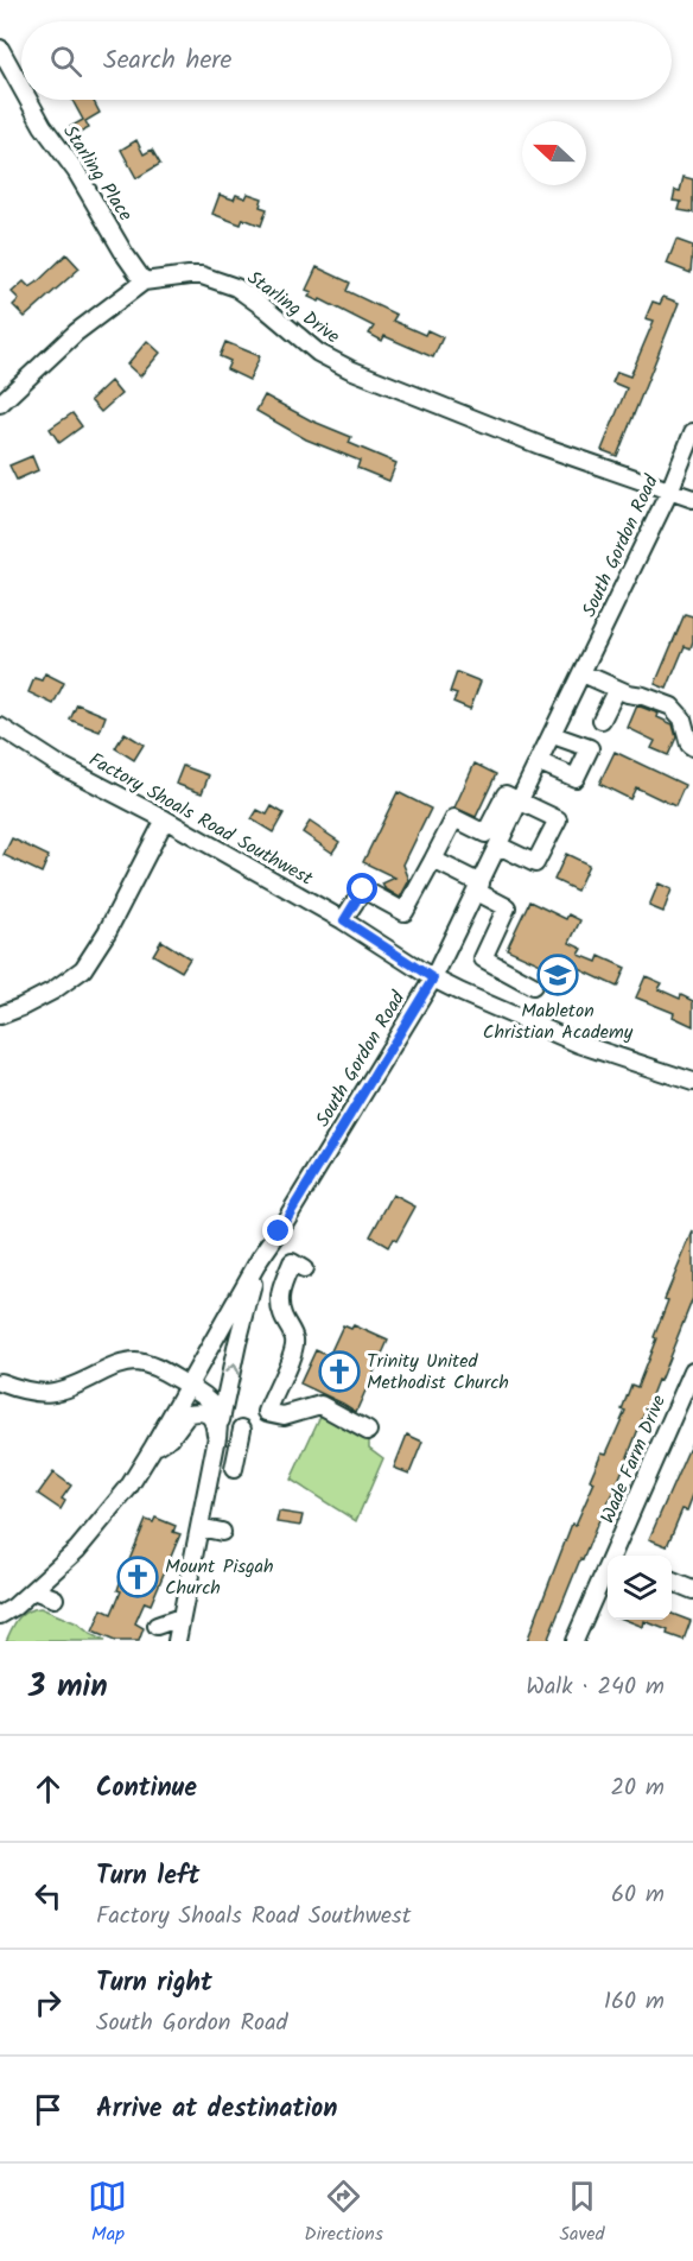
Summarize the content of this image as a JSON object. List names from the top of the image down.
{
  "streets": {
    "street": [
      "Starling Place",
      "Starling Drive",
      "South Gordon Road",
      "Factory Shoals Road Southwest",
      "Wade Farm Drive"
    ]
  },
  "crossings": [
    ["Starling Place", "Starling Drive"],
    ["Starling Drive", "South Gordon Road"],
    ["South Gordon Road", "Factory Shoals Road Southwest"]
  ],
  "places": {
    "school or university": ["Mableton Christian Academy"],
    "church": ["Trinity United Methodist Church", "Mount Pisgah Church"]
  },
  "north": "left",
  "page": {
    "search": "Search here",
    "heading": ["3 min", "Walk · 240 m"],
    "list": [
      ["Continue", "20 m"],
      ["Turn left", "Factory Shoals Road Southwest", "60 m"],
      ["Turn right", "South Gordon Road", "160 m"],
      "Arrive at destination"
    ],
    "nav": ["Map", "Directions", "Saved"]
  }
}
